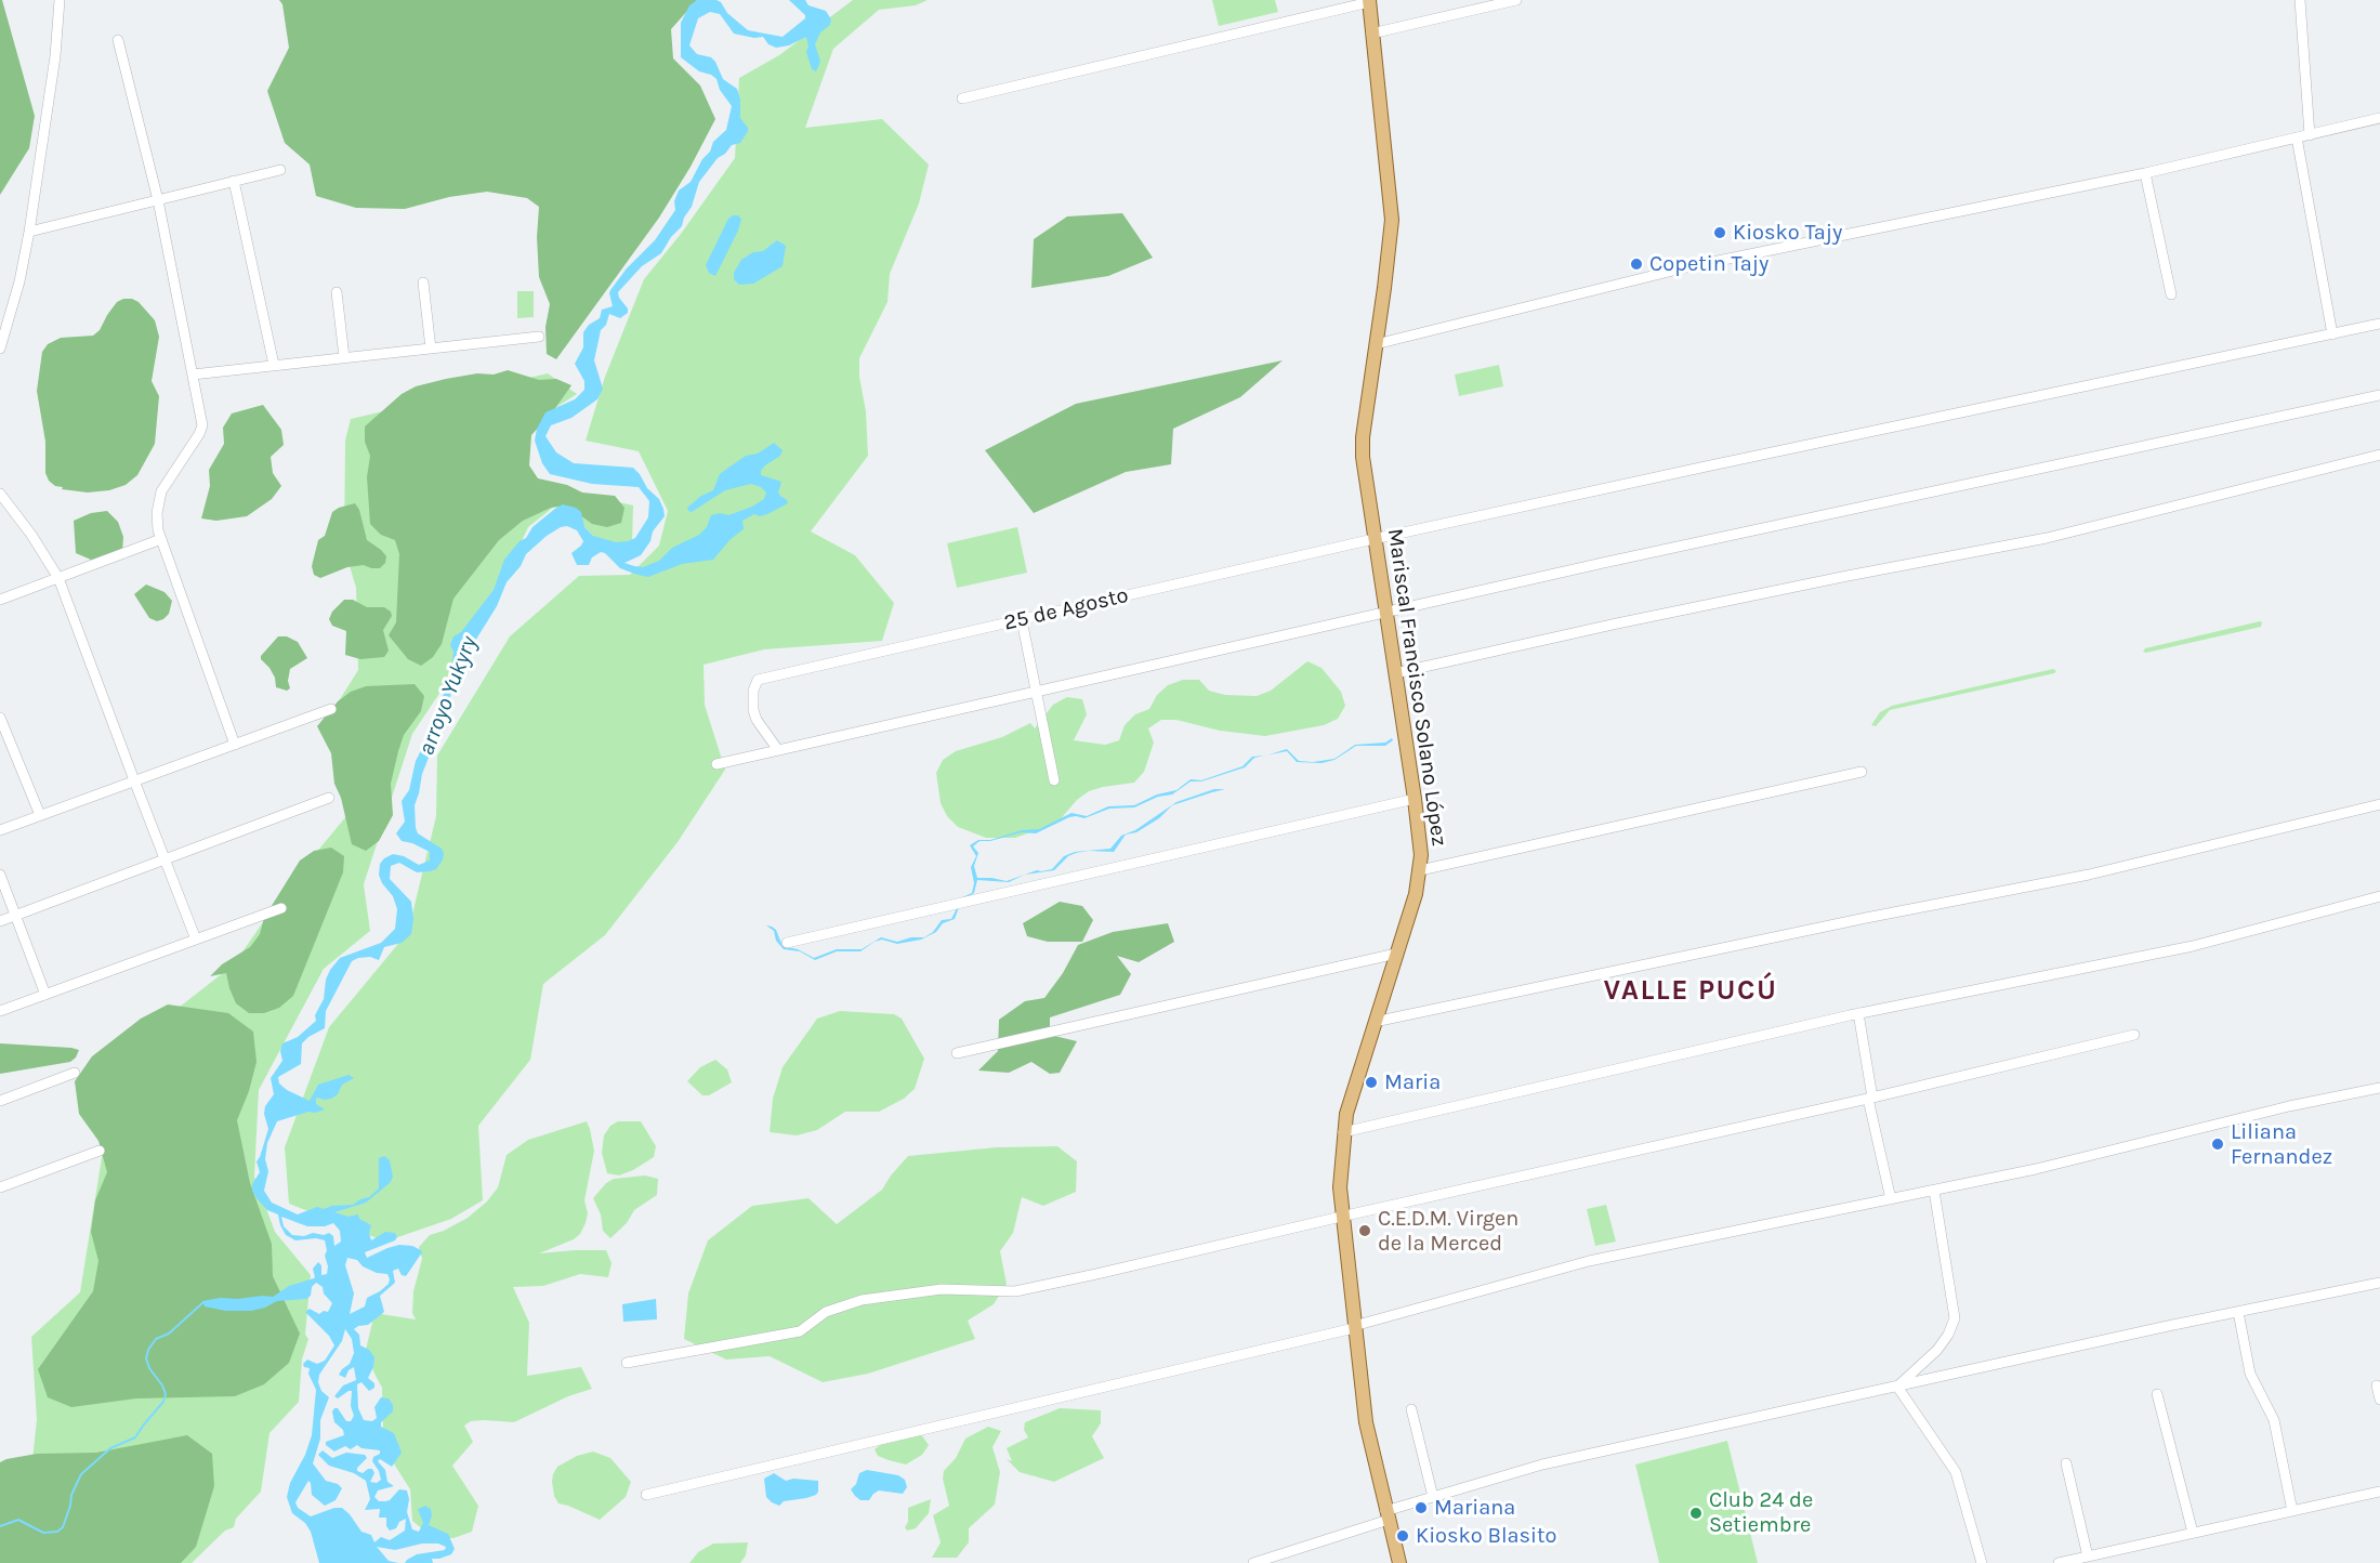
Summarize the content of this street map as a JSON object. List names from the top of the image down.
{
  "streets": {
    "main road": ["Mariscal Francisco Solano López"],
    "street": ["25 de Agosto"]
  },
  "crossings": [
    ["25 de Agosto", "Mariscal Francisco Solano López"]
  ],
  "districts": ["VALLE PUCÚ"],
  "water": ["arroyo Yukyry"],
  "places": [
    "Kiosko Tajy",
    "Copetin Tajy",
    "Maria",
    "Liliana Fernandez",
    "C.E.D.M. Virgen de la Merced",
    "Mariana",
    "Club 24 de Setiembre",
    "Kiosko Blasito"
  ]
}
